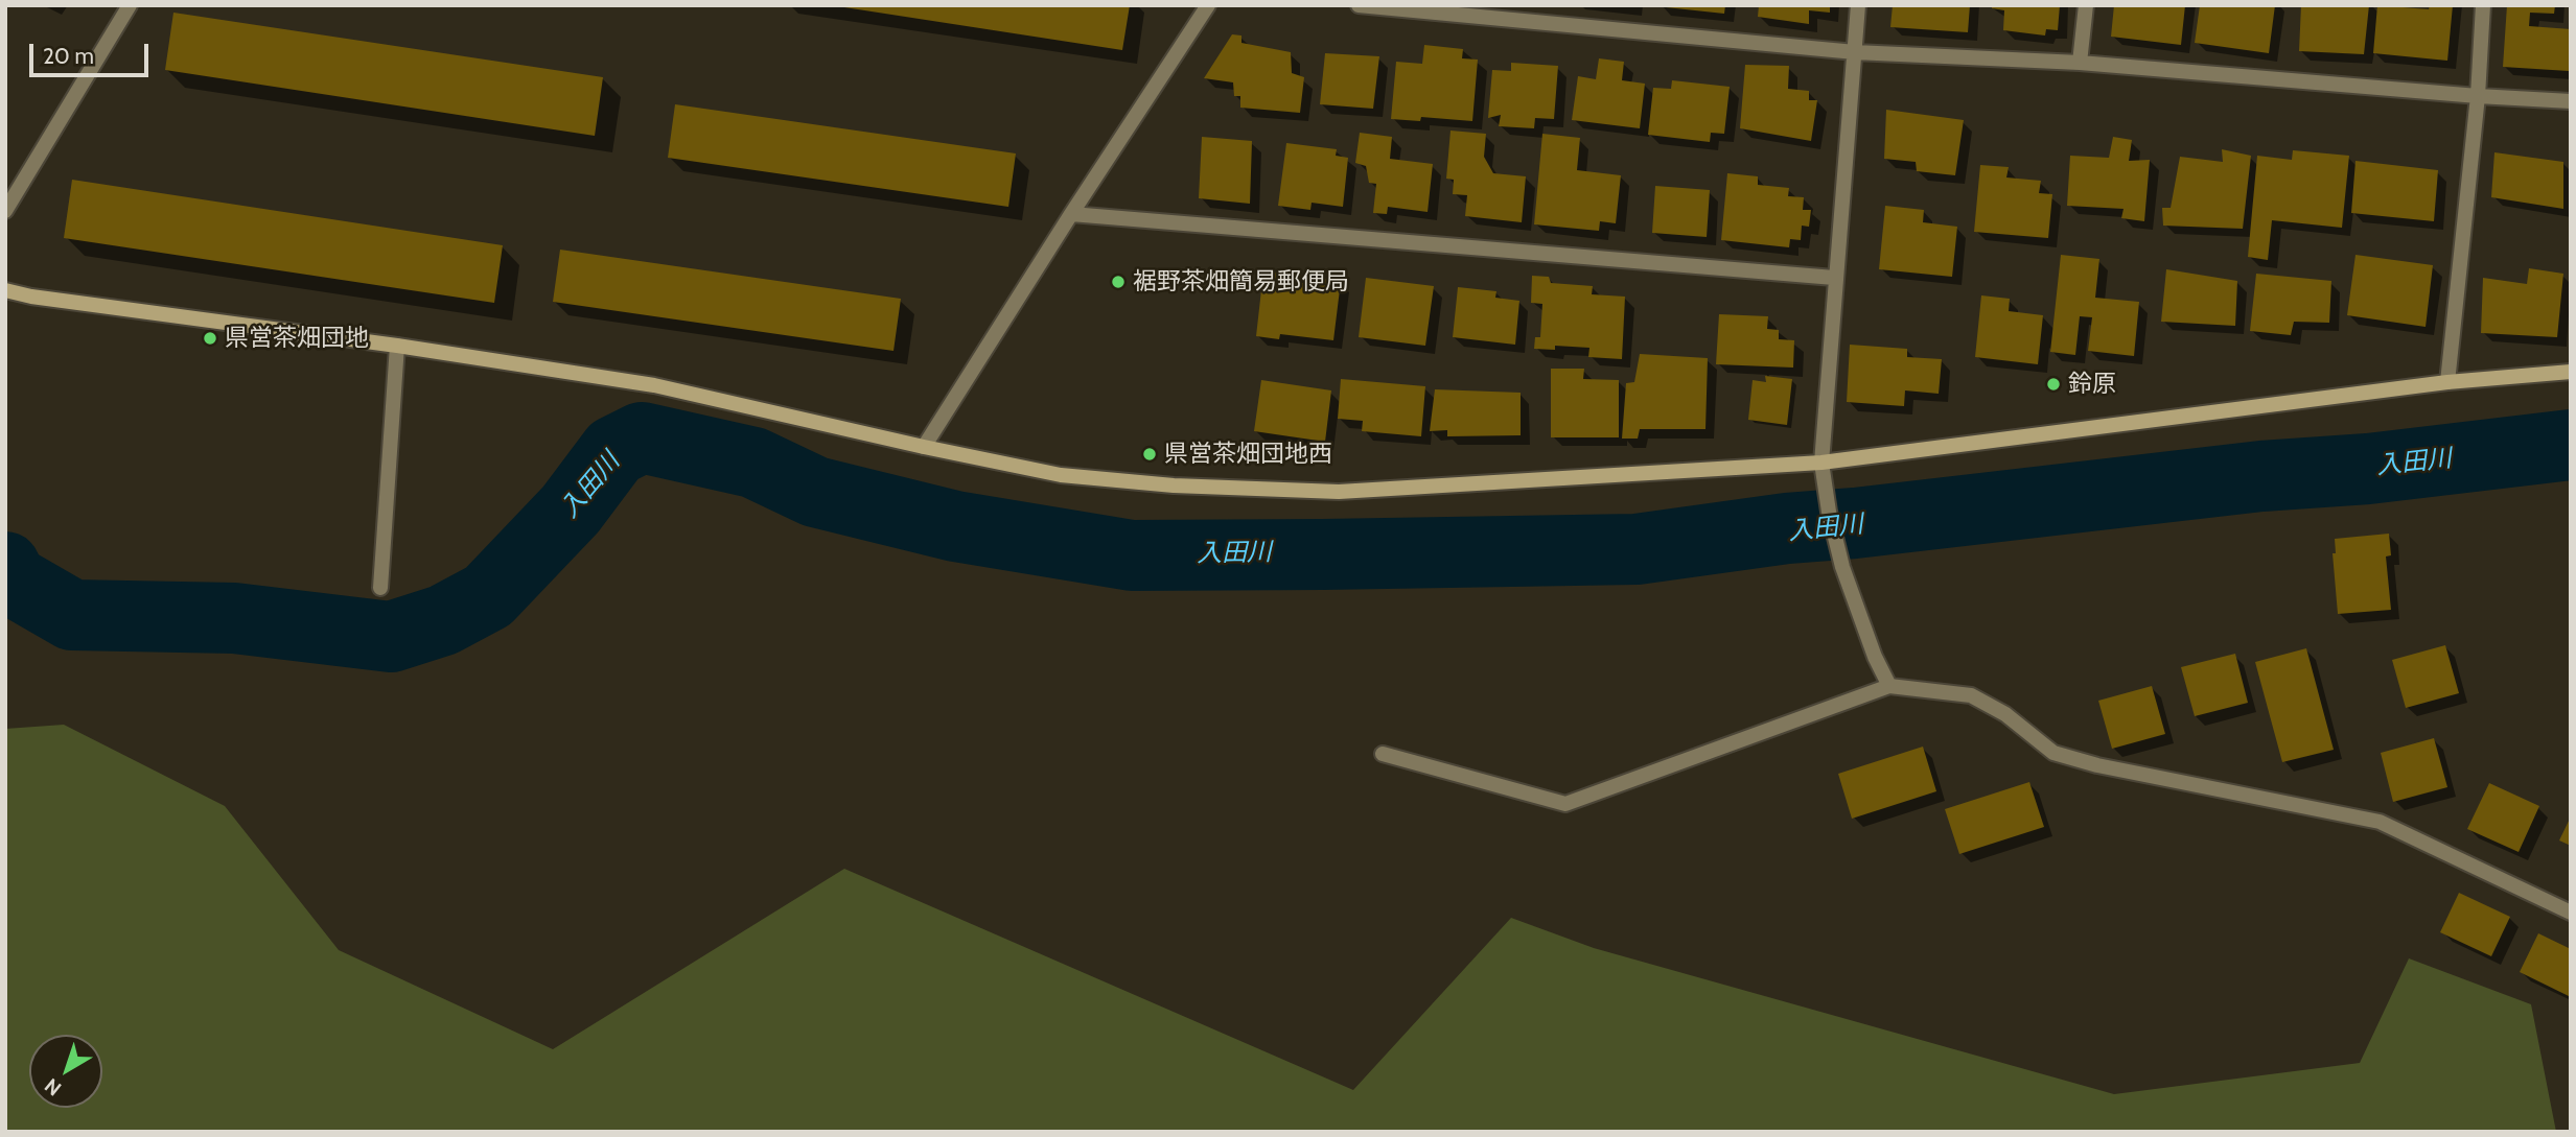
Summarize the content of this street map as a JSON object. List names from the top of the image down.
{
  "water": ["入田川"],
  "places": [
    "裾野茶畑簡易郵便局",
    "県営茶畑団地",
    "鈴原",
    "県営茶畑団地西"
  ],
  "scale_bar": "20 m",
  "north": "bottom left"
}
